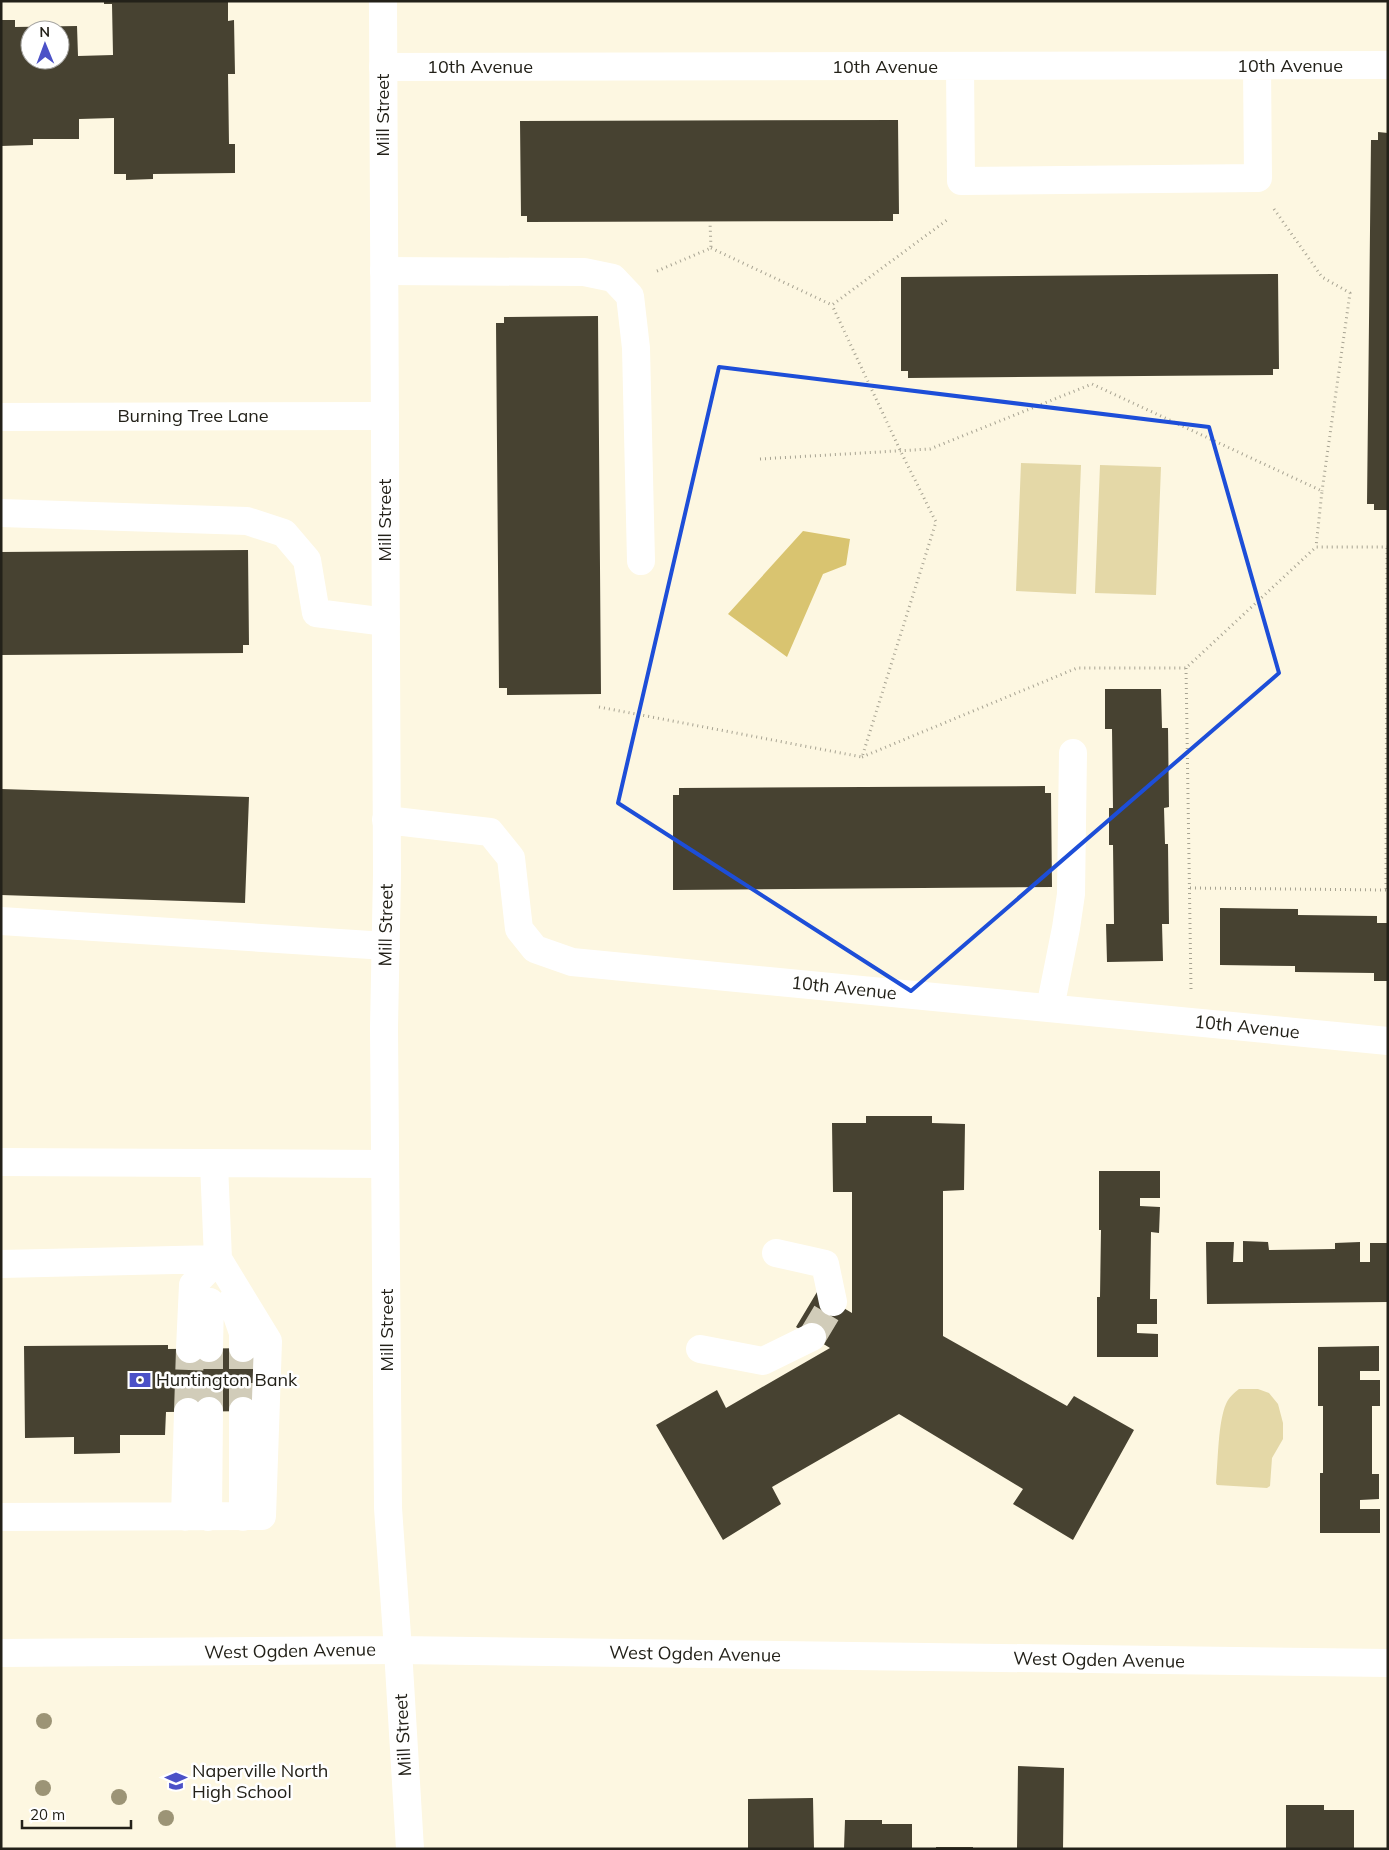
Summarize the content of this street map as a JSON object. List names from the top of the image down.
{
  "streets": {
    "main road": [
      "10th Avenue",
      "Mill Street",
      "Burning Tree Lane",
      "West Ogden Avenue"
    ]
  },
  "crossings": [
    ["10th Avenue", "Mill Street"],
    ["Mill Street", "Burning Tree Lane"],
    ["Mill Street", "West Ogden Avenue"]
  ],
  "places": {
    "bank": ["Huntington Bank"],
    "school or university": ["Naperville North High School"]
  },
  "scale_bar": "20 m",
  "north": "top"
}
